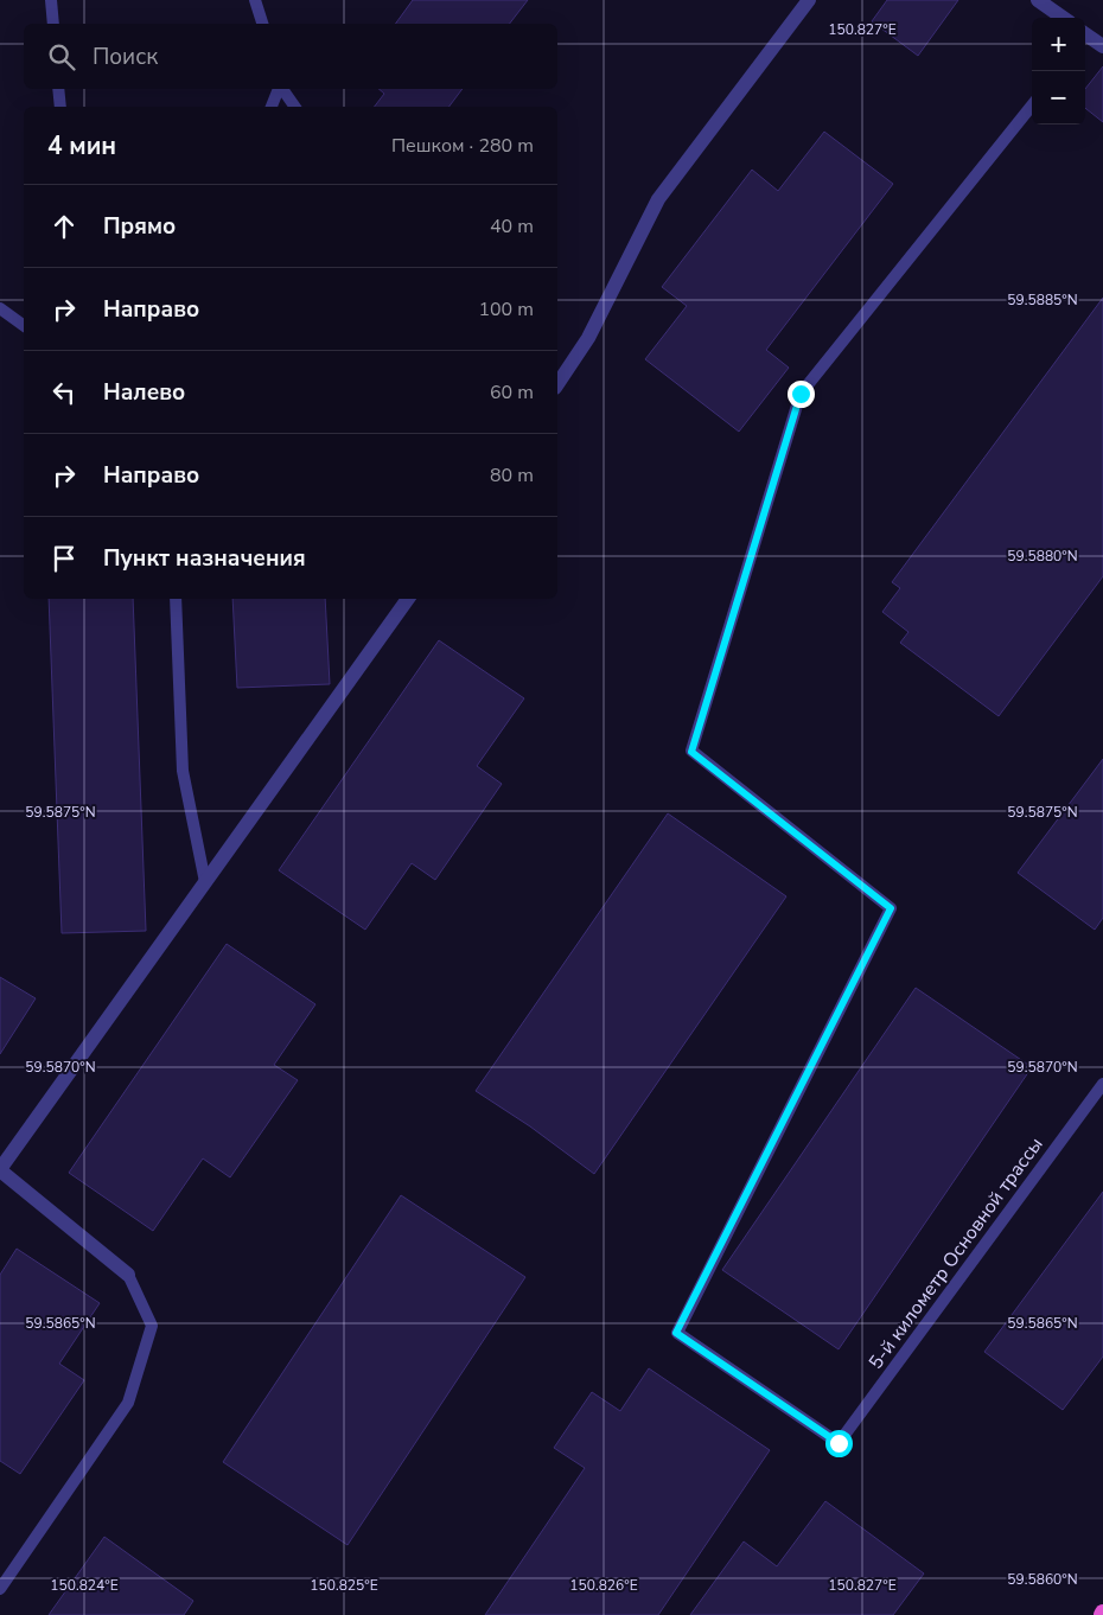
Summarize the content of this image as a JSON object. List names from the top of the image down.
{
  "streets": {
    "lane": ["5-й километр Основной трассы"]
  },
  "page": {
    "map_buttons": ["+", "−"],
    "search": "Поиск",
    "heading": ["4 мин", "Пешком · 280 m"],
    "list": [
      ["Прямо", "40 m"],
      ["Направо", "100 m"],
      ["Налево", "60 m"],
      ["Направо", "80 m"],
      "Пункт назначения"
    ]
  },
  "coordinates": [
    "150.827°E",
    "59.5885°N",
    "59.5880°N",
    "59.5875°N",
    "59.5870°N",
    "59.5865°N",
    "59.5860°N",
    "150.824°E",
    "150.825°E",
    "150.826°E"
  ]
}
